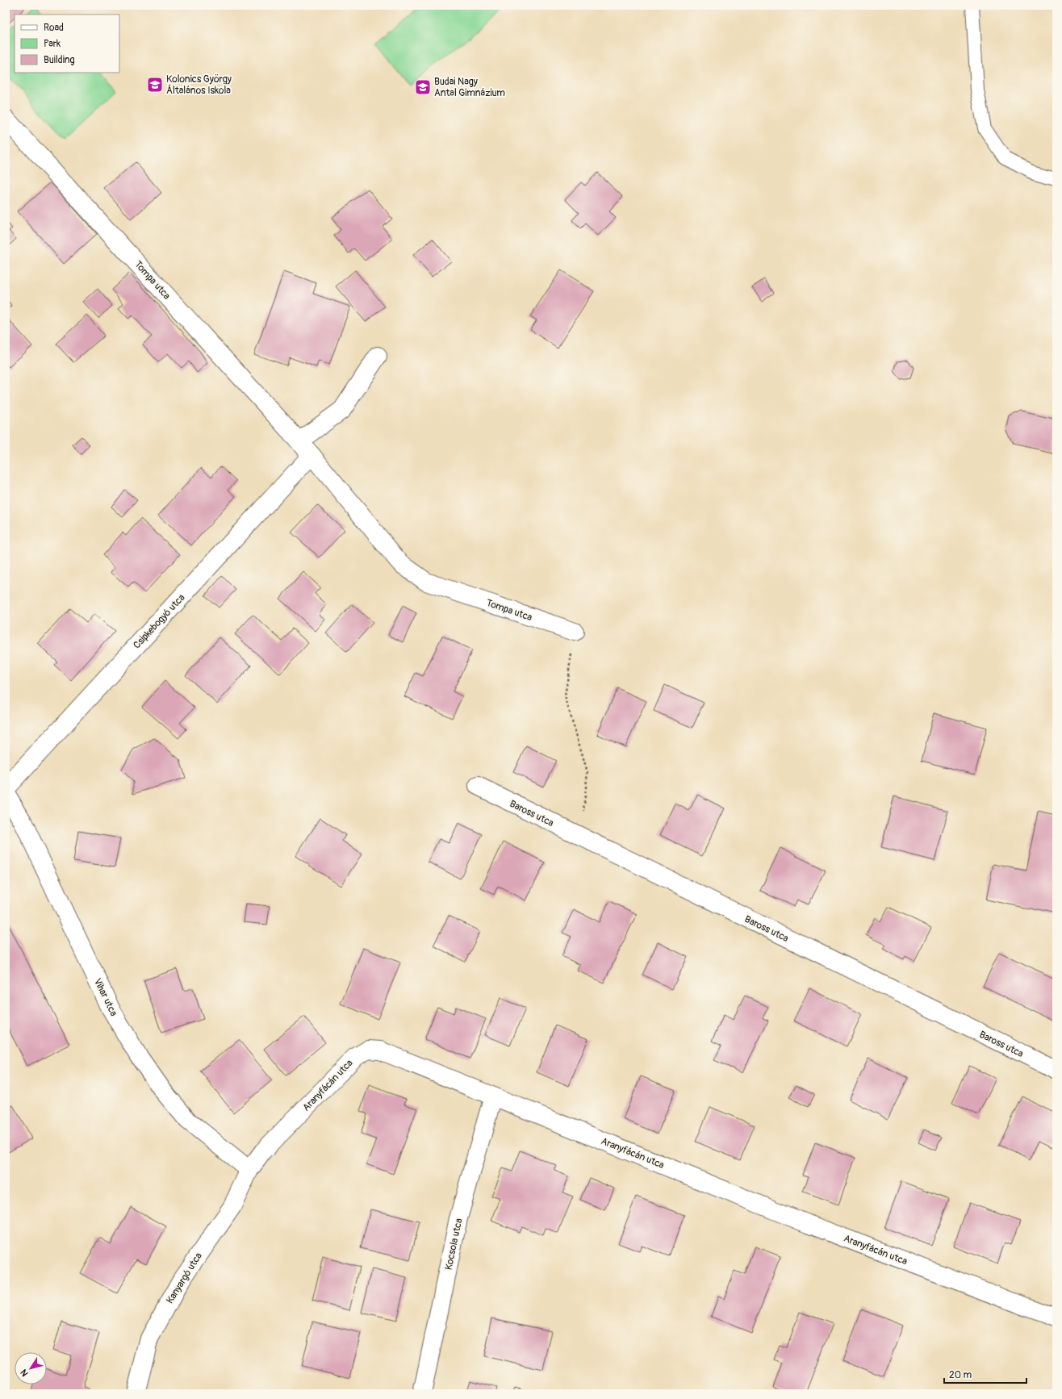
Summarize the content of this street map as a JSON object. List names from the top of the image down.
{
  "streets": {
    "street": [
      "Tompa utca",
      "Csipkebogyó utca",
      "Baross utca",
      "Vihar utca",
      "Aranyfácán utca",
      "Kocsola utca",
      "Kanyargó utca"
    ]
  },
  "crossings": [
    ["Tompa utca", "Csipkebogyó utca"],
    ["Vihar utca", "Aranyfácán utca"],
    ["Vihar utca", "Kanyargó utca"],
    ["Aranyfácán utca", "Kocsola utca"],
    ["Aranyfácán utca", "Kanyargó utca"]
  ],
  "places": {
    "school or university": ["Kolonics György Általános Iskola", "Budai Nagy Antal Gimnázium"]
  },
  "legend": ["Road", "Park", "Building"],
  "scale_bar": "20 m",
  "north": "bottom left"
}
